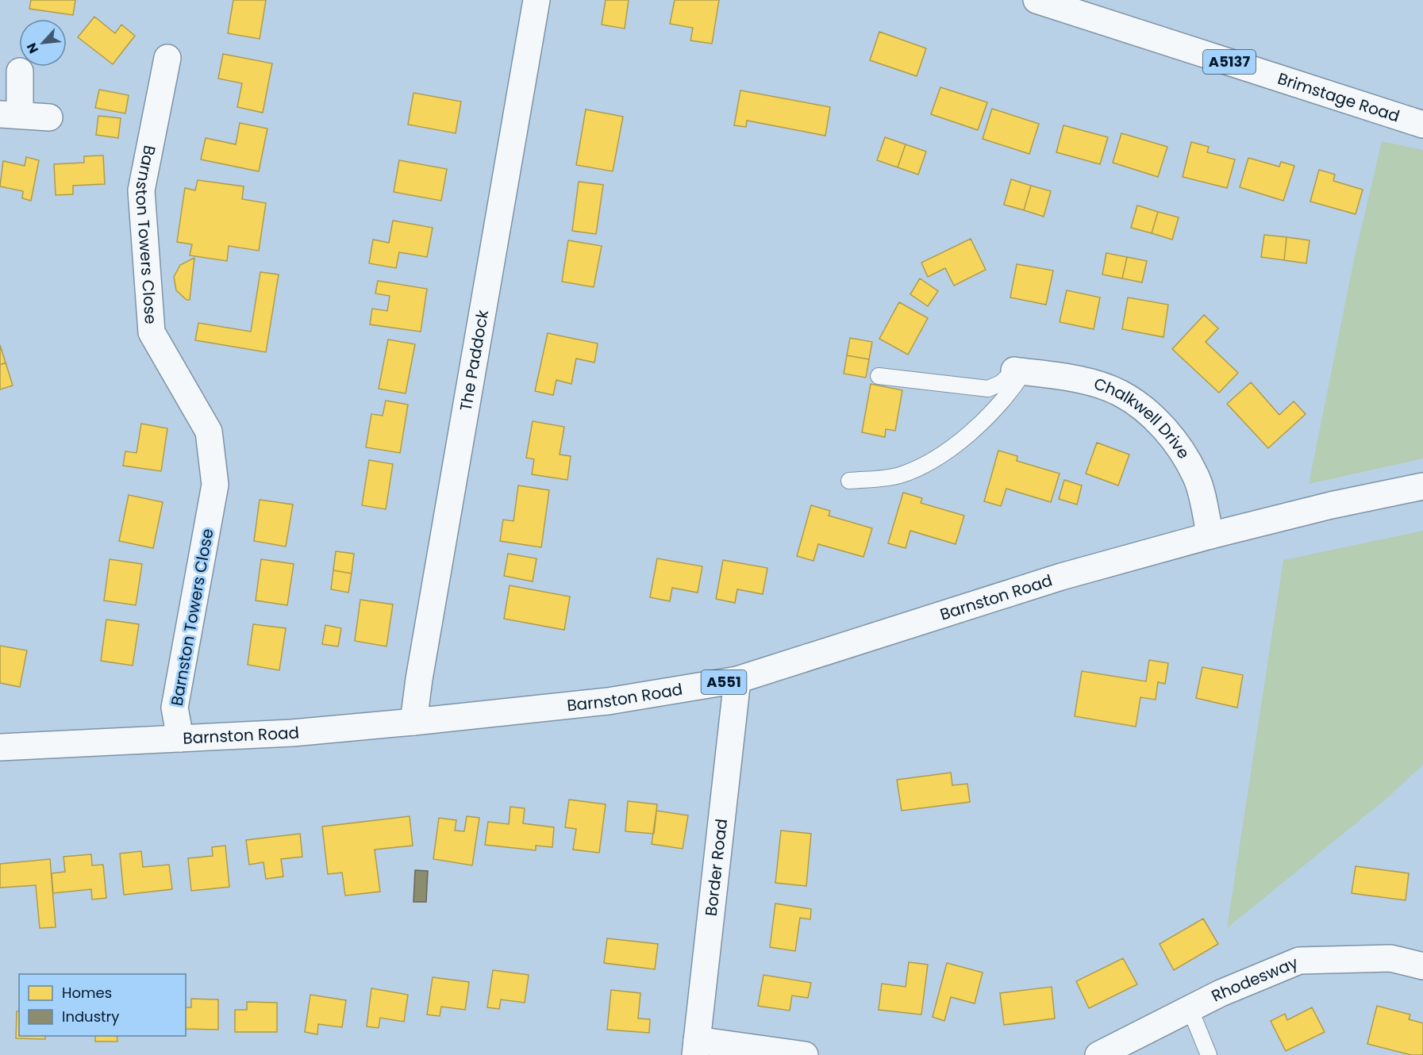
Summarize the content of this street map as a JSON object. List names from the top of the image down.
{
  "streets": {
    "street": [
      "A5137",
      "Brimstage Road",
      "Barnston Towers Close",
      "The Paddock",
      "Chalkwell Drive",
      "Barnston Road",
      "A551",
      "Border Road",
      "Rhodesway"
    ]
  },
  "crossings": [
    ["Barnston Towers Close", "Barnston Road"],
    ["The Paddock", "Barnston Road"],
    ["Chalkwell Drive", "Barnston Road"],
    ["Barnston Road", "Border Road"]
  ],
  "legend": ["Homes", "Industry"],
  "north": "bottom left"
}
